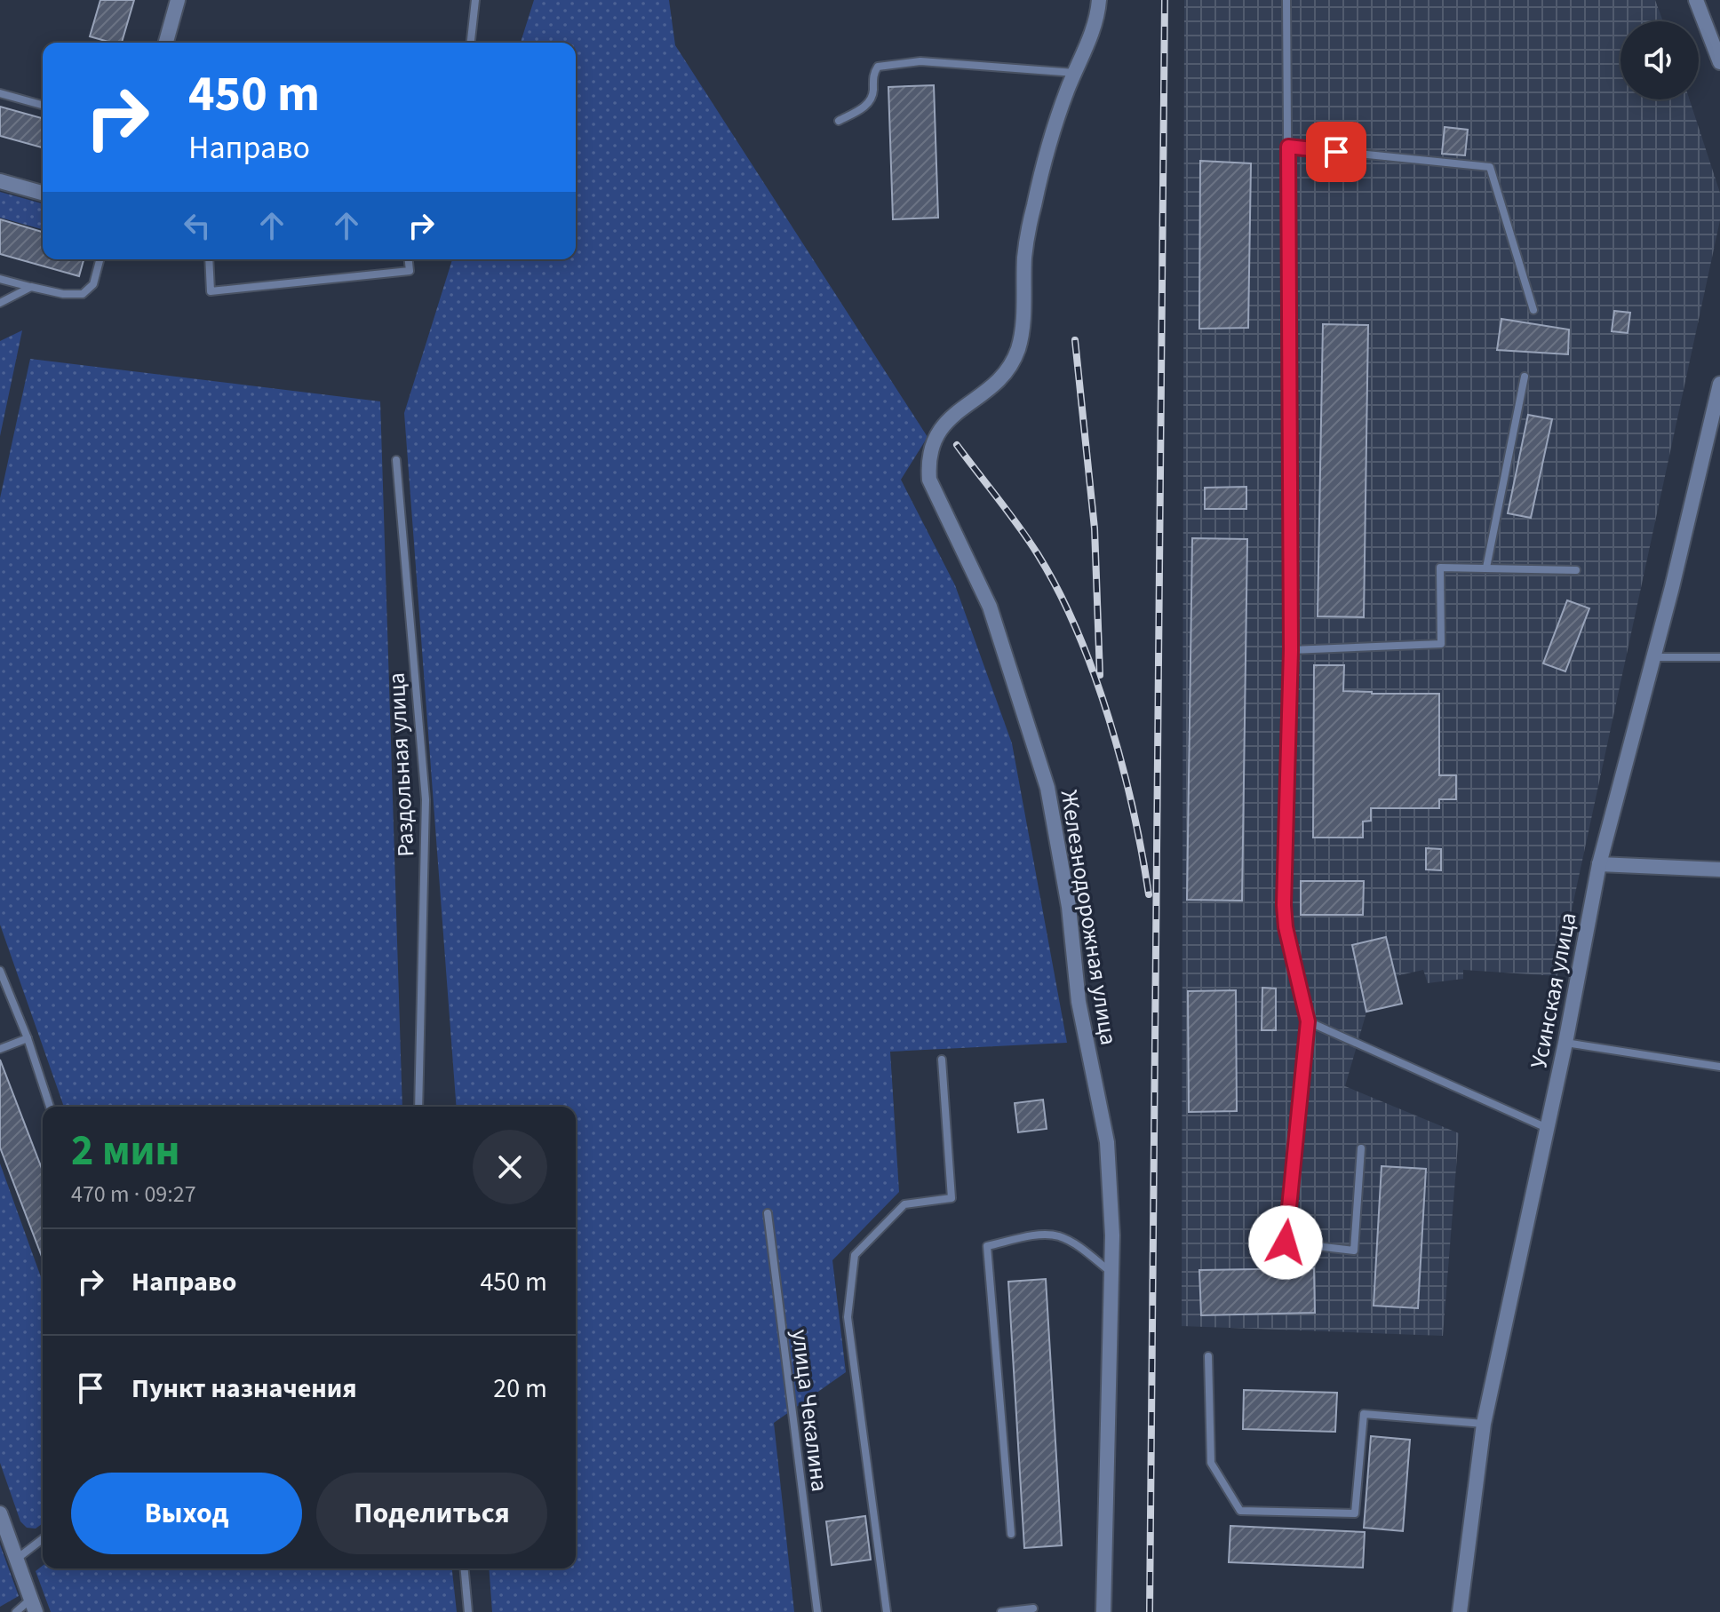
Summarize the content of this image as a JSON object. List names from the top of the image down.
{
  "streets": {
    "street": ["Железнодорожная улица", "Усинская улица"],
    "lane": ["Раздольная улица", "улица Чекалина"]
  },
  "page": {
    "turn": ["450 m", "Направо"],
    "heading": ["2 мин", "470 m · 09:27"],
    "list": [
      {
        "name": "Направо",
        "value": "450 m"
      },
      {
        "name": "Пункт назначения",
        "value": "20 m"
      }
    ],
    "buttons": ["Выход", "Поделиться"]
  }
}
